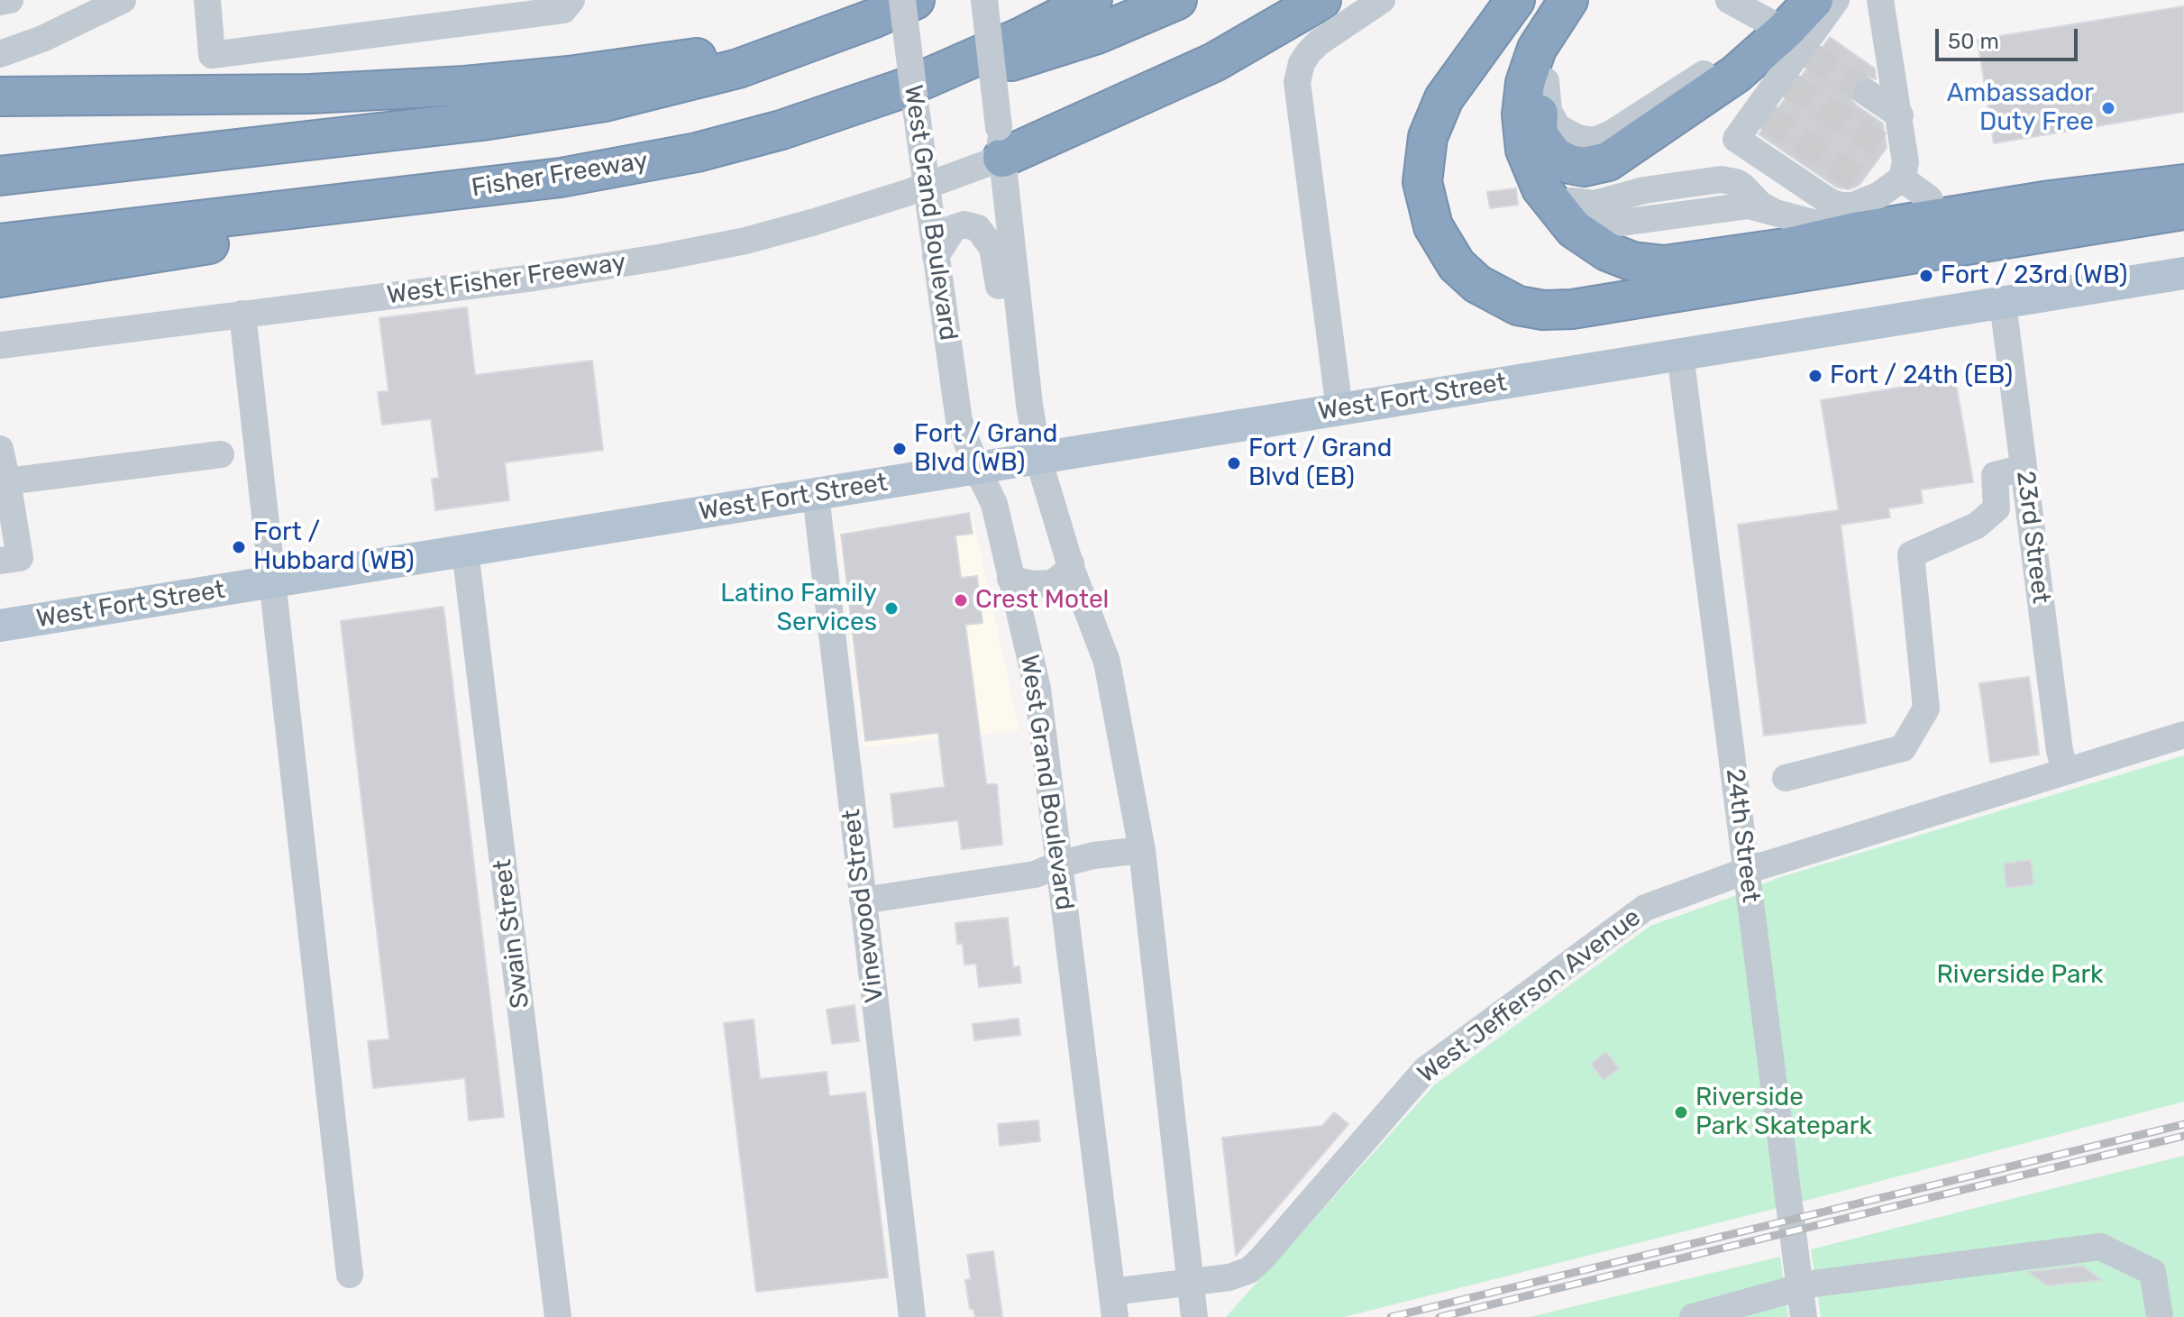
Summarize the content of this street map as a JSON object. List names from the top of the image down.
{
  "streets": {
    "highway": ["Fisher Freeway"],
    "main road": ["West Fort Street"],
    "street": [
      "West Grand Boulevard",
      "West Fisher Freeway",
      "23rd Street",
      "24th Street",
      "Vinewood Street",
      "Swain Street",
      "West Jefferson Avenue"
    ]
  },
  "crossings": [
    ["West Grand Boulevard", "West Fisher Freeway"],
    ["West Grand Boulevard", "West Fort Street"],
    ["West Grand Boulevard", "West Jefferson Avenue"],
    ["West Fort Street", "23rd Street"],
    ["West Fort Street", "24th Street"],
    ["West Fort Street", "Vinewood Street"],
    ["West Fort Street", "Swain Street"],
    ["23rd Street", "West Jefferson Avenue"],
    ["24th Street", "West Jefferson Avenue"]
  ],
  "parks": ["Riverside Park"],
  "places": [
    "Ambassador Duty Free",
    "Fort / 23rd (WB)",
    "Fort / 24th (EB)",
    "Fort / Grand Blvd (WB)",
    "Fort / Grand Blvd (EB)",
    "Fort / Hubbard (WB)",
    "Crest Motel",
    "Latino Family Services",
    "Riverside Park Skatepark"
  ],
  "scale_bar": "50 m"
}
